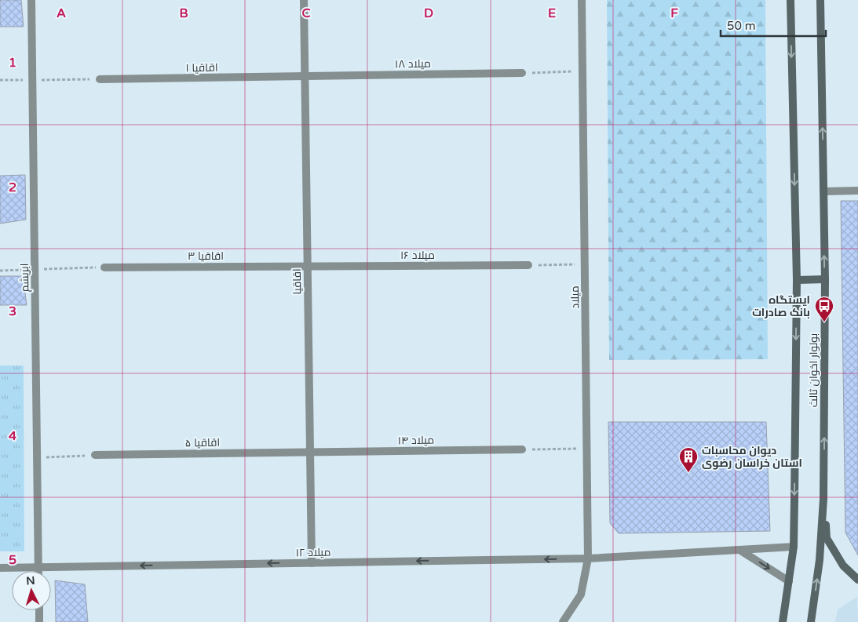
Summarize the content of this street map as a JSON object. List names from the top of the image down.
{
  "streets": {
    "street": [
      "میلاد ۱۸",
      "اقاقیا ۱",
      "میلاد ۱۶",
      "اقاقیا ۳",
      "ابریشم",
      "اقاقیا",
      "میلاد",
      "بولوار اخوان ثالث",
      "میلاد ۱۴",
      "اقاقیا ۵",
      "میلاد ۱۲"
    ]
  },
  "crossings": [
    ["میلاد ۱۸", "اقاقیا ۱"],
    ["میلاد ۱۸", "اقاقیا"],
    ["اقاقیا ۱", "اقاقیا"],
    ["میلاد ۱۶", "اقاقیا ۳"],
    ["میلاد ۱۶", "اقاقیا"],
    ["اقاقیا ۳", "اقاقیا"],
    ["ابریشم", "میلاد ۱۲"],
    ["اقاقیا", "میلاد ۱۴"],
    ["اقاقیا", "اقاقیا ۵"],
    ["اقاقیا", "میلاد ۱۲"],
    ["میلاد", "میلاد ۱۲"],
    ["میلاد ۱۴", "اقاقیا ۵"]
  ],
  "one_way": ["میلاد ۱۲"],
  "places": {
    "bus stop": ["ایستگاه بانک صادرات"],
    "building": ["دیوان محاسبات استان خراسان رضوی"]
  },
  "scale_bar": "50 m",
  "north": "top",
  "grid": {
    "columns": [
      "A",
      "B",
      "C",
      "D",
      "E",
      "F"
    ],
    "rows": [
      "1",
      "2",
      "3",
      "4",
      "5"
    ]
  }
}
